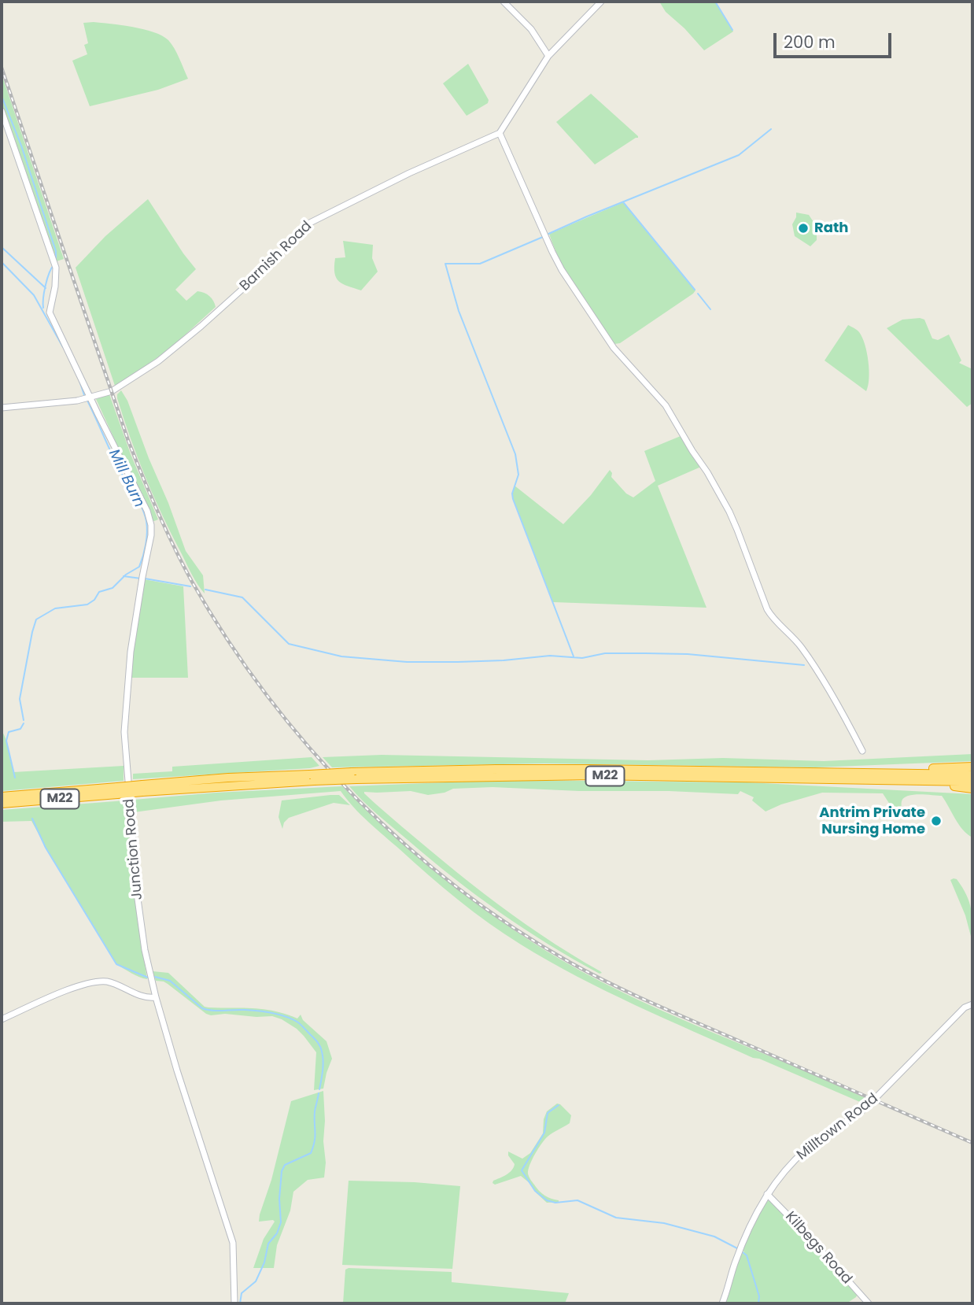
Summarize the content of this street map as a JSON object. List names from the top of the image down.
{
  "streets": {
    "highway": ["M22"],
    "street": [
      "Barnish Road",
      "Junction Road",
      "Milltown Road",
      "Kilbegs Road"
    ]
  },
  "crossings": [
    ["Barnish Road", "Junction Road"],
    ["Milltown Road", "Kilbegs Road"]
  ],
  "water": ["Mill Burn"],
  "places": ["Rath", "Antrim Private Nursing Home"],
  "scale_bar": "200 m"
}
